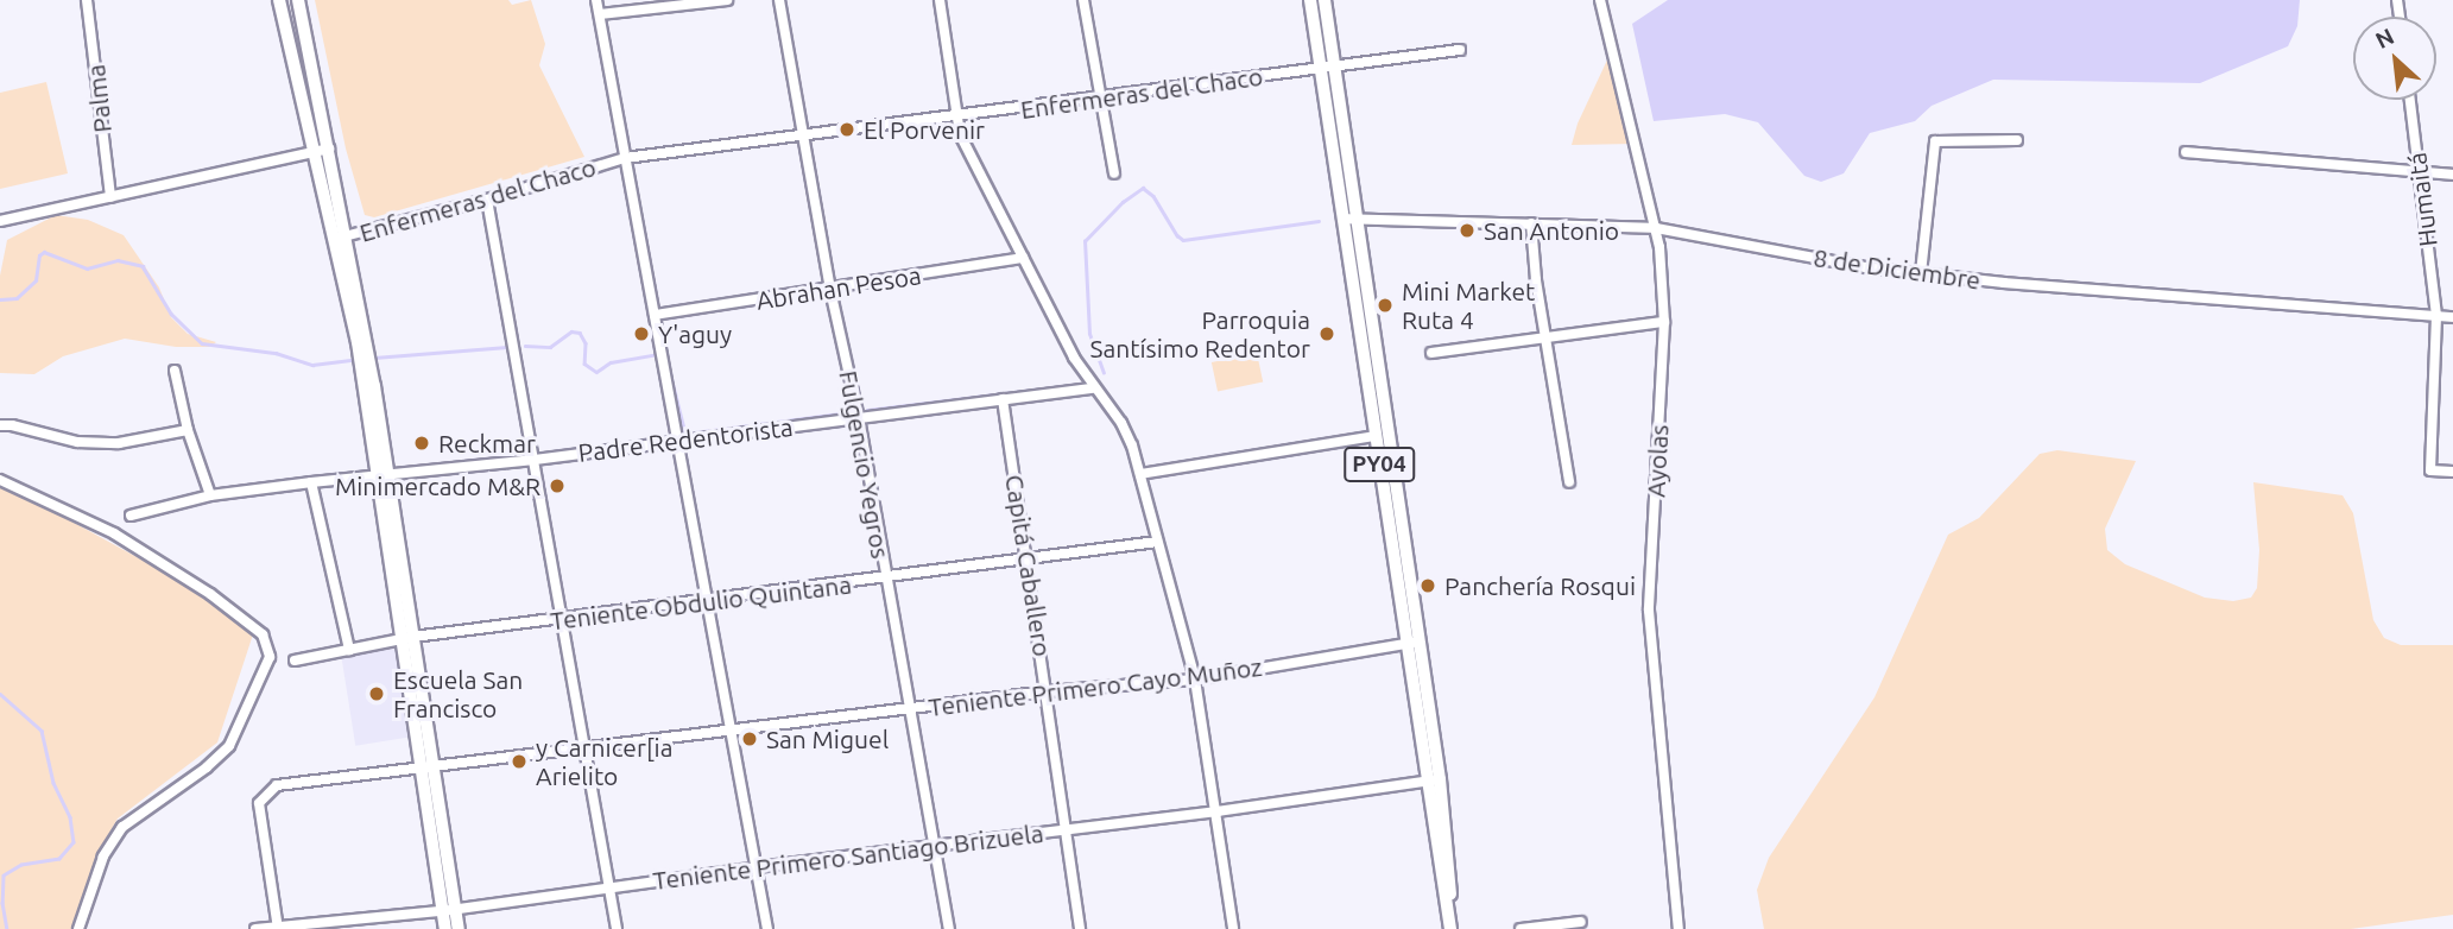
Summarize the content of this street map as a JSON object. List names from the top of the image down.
{
  "streets": {
    "main road": ["PY04"],
    "street": [
      "Enfermeras del Chaco",
      "Palma",
      "Humaitá",
      "8 de Diciembre",
      "Abrahan Pesoa",
      "Padre Redentorista",
      "Ayolas",
      "Fulgencio Yegros",
      "Capitá Caballero",
      "Teniente Obdulio Quintana",
      "Teniente Primero Cayo Muñoz",
      "Teniente Primero Santiago Brizuela"
    ]
  },
  "crossings": [
    ["Enfermeras del Chaco", "Fulgencio Yegros"],
    ["Enfermeras del Chaco", "PY04"],
    ["Humaitá", "8 de Diciembre"],
    ["8 de Diciembre", "Ayolas"],
    ["8 de Diciembre", "PY04"],
    ["Abrahan Pesoa", "Fulgencio Yegros"],
    ["Padre Redentorista", "Fulgencio Yegros"],
    ["Padre Redentorista", "Capitá Caballero"],
    ["Fulgencio Yegros", "Teniente Obdulio Quintana"],
    ["Fulgencio Yegros", "Teniente Primero Cayo Muñoz"],
    ["Fulgencio Yegros", "Teniente Primero Santiago Brizuela"],
    ["PY04", "Teniente Primero Cayo Muñoz"],
    ["PY04", "Teniente Primero Santiago Brizuela"],
    ["Capitá Caballero", "Teniente Obdulio Quintana"],
    ["Capitá Caballero", "Teniente Primero Cayo Muñoz"],
    ["Capitá Caballero", "Teniente Primero Santiago Brizuela"],
    ["Teniente Primero Cayo Muñoz", "Teniente Primero Santiago Brizuela"]
  ],
  "places": [
    "El Porvenir",
    "San Antonio",
    "Mini Market Ruta 4",
    "Y'aguy",
    "Parroquia Santísimo Redentor",
    "Reckmar",
    "Minimercado M&R",
    "Panchería Rosqui",
    "Escuela San Francisco",
    "San Miguel",
    "y Carnicer[ia Arielito"
  ],
  "north": "top left"
}
